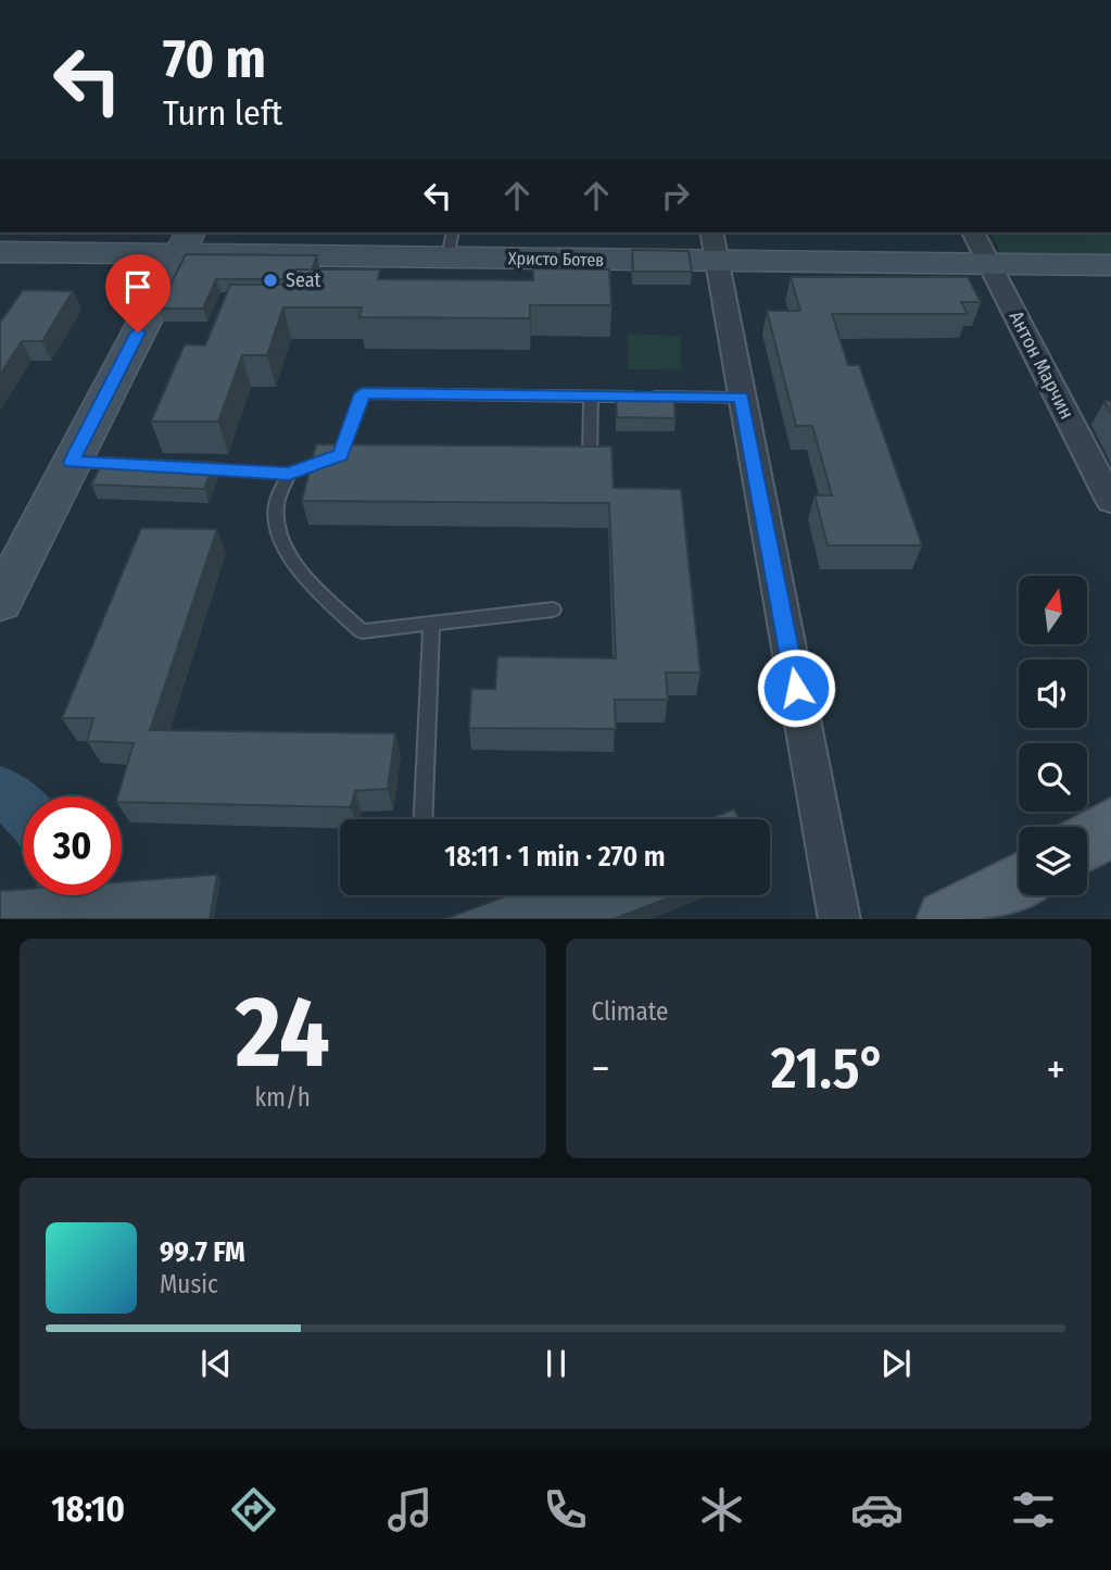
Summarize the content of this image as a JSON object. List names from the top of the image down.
{
  "streets": {
    "street": ["Христо Ботев", "Антон Марчин"]
  },
  "crossings": [
    ["Христо Ботев", "Антон Марчин"]
  ],
  "places": ["Seat"],
  "north": "top",
  "page": {
    "turn": ["70 m", "Turn left"],
    "limit": "30",
    "trip": "18:11 · 1 min · 270 m",
    "tile": [
      ["24", "km/h"],
      "Climate"
    ],
    "heat": ["−", "21.5°", "+"],
    "song": ["99.7 FM", "Music"],
    "tabs": "18:10"
  }
}
